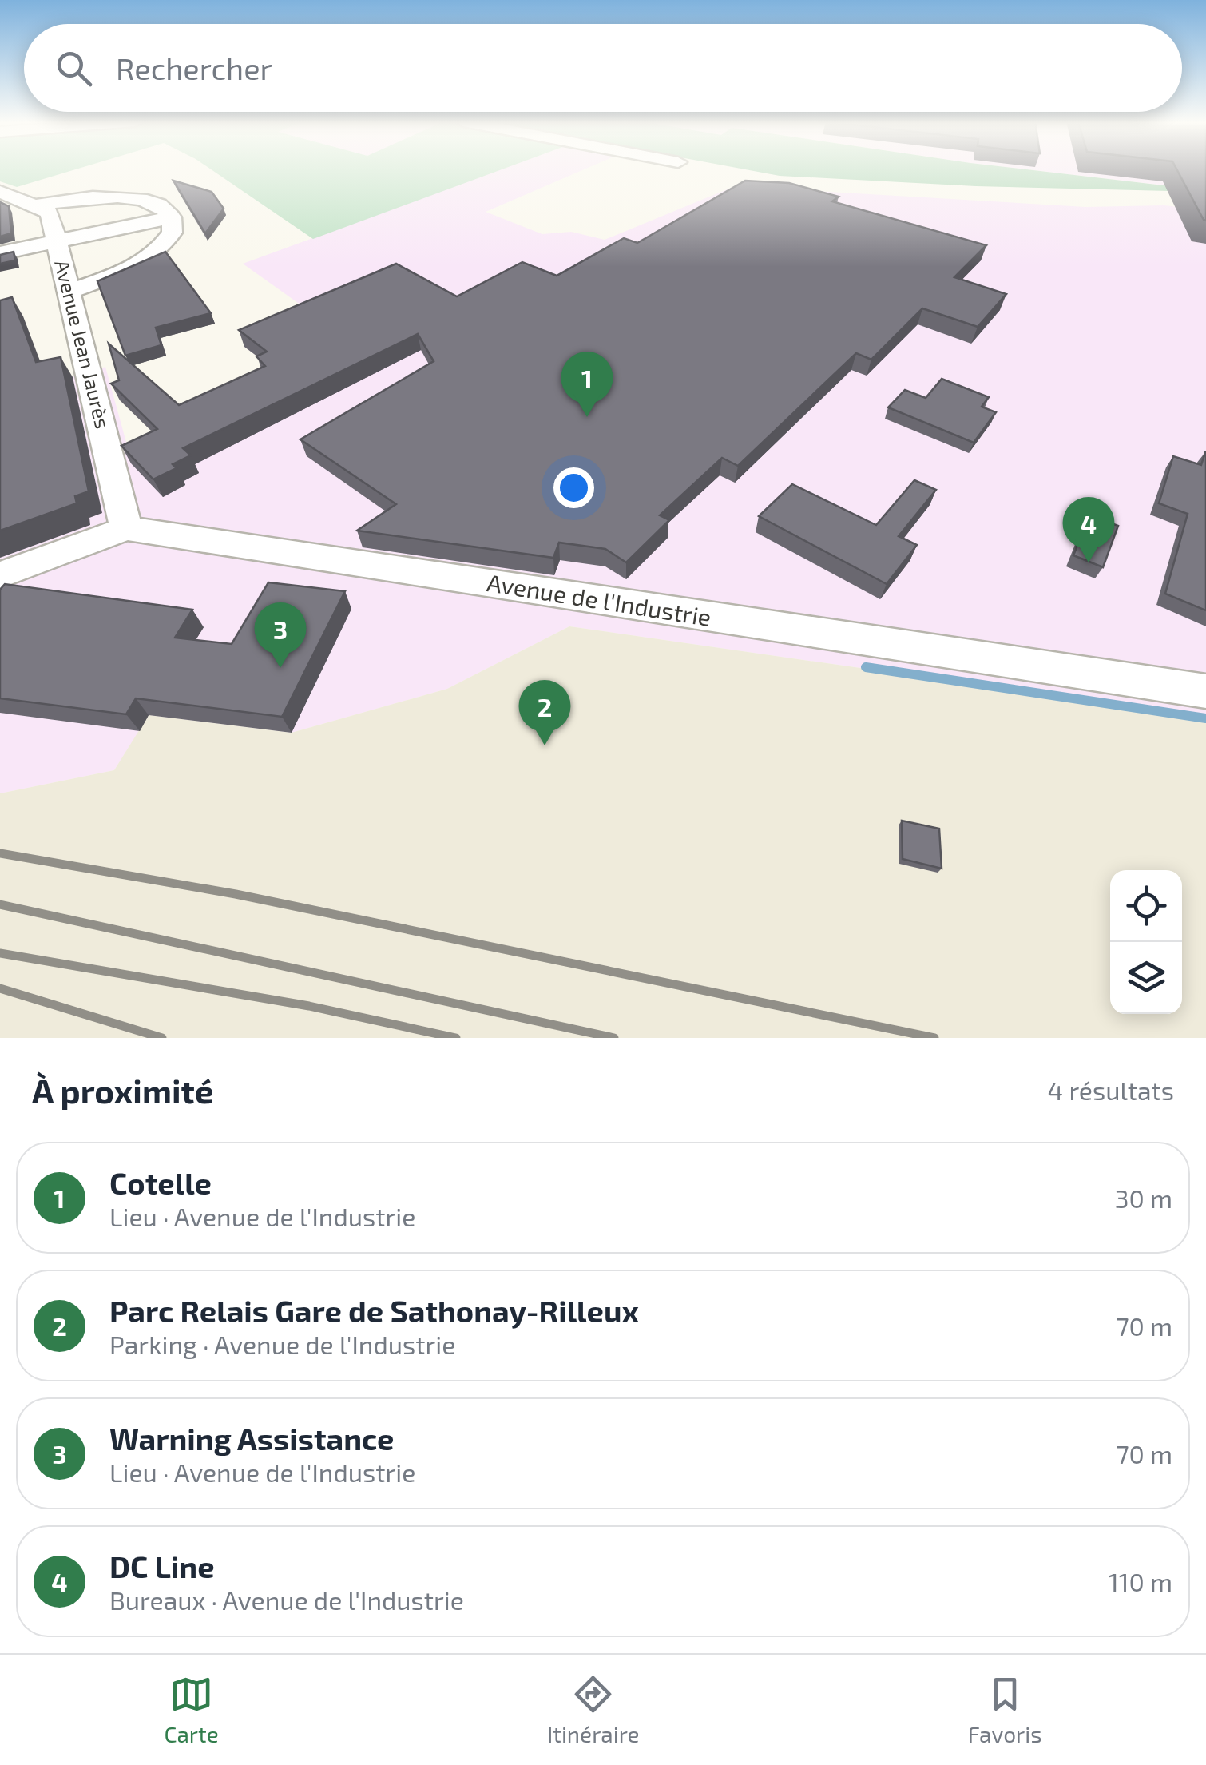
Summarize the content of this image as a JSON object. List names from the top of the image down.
{
  "streets": {
    "street": ["Avenue Jean Jaurès", "Avenue de l'Industrie"]
  },
  "crossings": [
    ["Avenue Jean Jaurès", "Avenue de l'Industrie"]
  ],
  "page": {
    "search": "Rechercher",
    "pins": [
      "1",
      "4",
      "3",
      "2"
    ],
    "heading": ["À proximité", "4 résultats"],
    "list": [
      {
        "mark": "1",
        "name": "Cotelle",
        "note": "Lieu · Avenue de l'Industrie",
        "value": "30 m"
      },
      {
        "mark": "2",
        "name": "Parc Relais Gare de Sathonay-Rilleux",
        "note": "Parking · Avenue de l'Industrie",
        "value": "70 m"
      },
      {
        "mark": "3",
        "name": "Warning Assistance",
        "note": "Lieu · Avenue de l'Industrie",
        "value": "70 m"
      },
      {
        "mark": "4",
        "name": "DC Line",
        "note": "Bureaux · Avenue de l'Industrie",
        "value": "110 m"
      }
    ],
    "nav": ["Carte", "Itinéraire", "Favoris"]
  }
}
